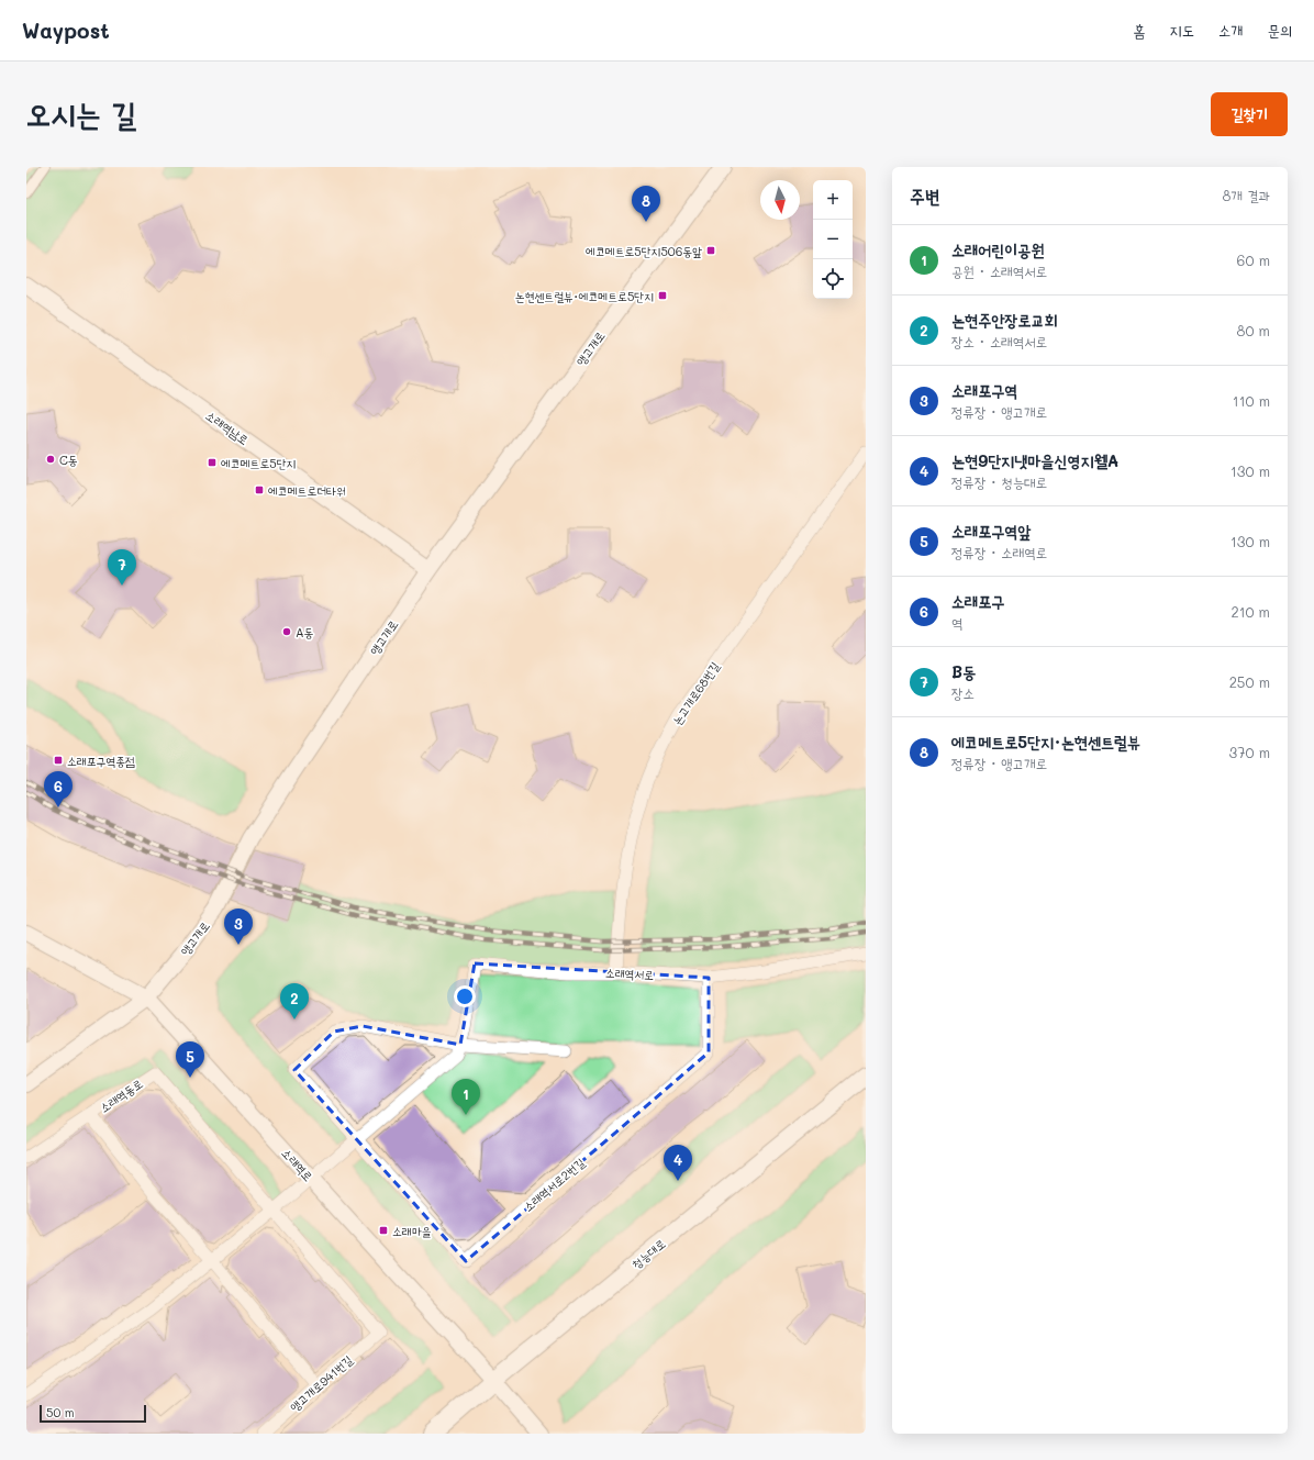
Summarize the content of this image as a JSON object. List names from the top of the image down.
{
  "streets": {
    "main road": ["청능대로"],
    "street": [
      "앵고개로",
      "소래역남로",
      "논고개로68번길",
      "소래역서로",
      "소래역동로",
      "소래역로",
      "소래역서로2번길",
      "앵고개로941번길"
    ]
  },
  "crossings": [
    ["앵고개로", "소래역남로"],
    ["앵고개로", "소래역로"],
    ["논고개로68번길", "소래역서로"],
    ["소래역서로", "소래역로"],
    ["소래역서로", "소래역서로2번길"],
    ["소래역동로", "앵고개로941번길"],
    ["소래역로", "청능대로"]
  ],
  "places": {
    "transit": [
      "에코메트로5단지506동앞",
      "논현센트럴뷰·에코메트로5단지",
      "에코메트로5단지",
      "에코메트로더타워",
      "소래포구역종점",
      "소래마을"
    ],
    "other": ["C동", "A동"]
  },
  "scale_bar": "50 m",
  "north": "bottom",
  "page": {
    "header": "Waypost",
    "nav": [
      "홈",
      "지도",
      "소개",
      "문의"
    ],
    "buttons": "길찾기",
    "title": "오시는 길",
    "heading": ["주변", "8개 결과"],
    "map_buttons": ["+", "−"],
    "pins": [
      "8",
      "7",
      "6",
      "3",
      "2",
      "5",
      "1",
      "4"
    ],
    "list": [
      {
        "mark": "1",
        "name": "소래어린이공원",
        "note": "공원 · 소래역서로",
        "value": "60 m"
      },
      {
        "mark": "2",
        "name": "논현주안장로교회",
        "note": "장소 · 소래역서로",
        "value": "80 m"
      },
      {
        "mark": "3",
        "name": "소래포구역",
        "note": "정류장 · 앵고개로",
        "value": "110 m"
      },
      {
        "mark": "4",
        "name": "논현9단지냇마을신영지웰A",
        "note": "정류장 · 청능대로",
        "value": "130 m"
      },
      {
        "mark": "5",
        "name": "소래포구역앞",
        "note": "정류장 · 소래역로",
        "value": "130 m"
      },
      {
        "mark": "6",
        "name": "소래포구",
        "note": "역",
        "value": "210 m"
      },
      {
        "mark": "7",
        "name": "B동",
        "note": "장소",
        "value": "250 m"
      },
      {
        "mark": "8",
        "name": "에코메트로5단지·논현센트럴뷰",
        "note": "정류장 · 앵고개로",
        "value": "370 m"
      }
    ],
    "scale": "50 m"
  }
}
